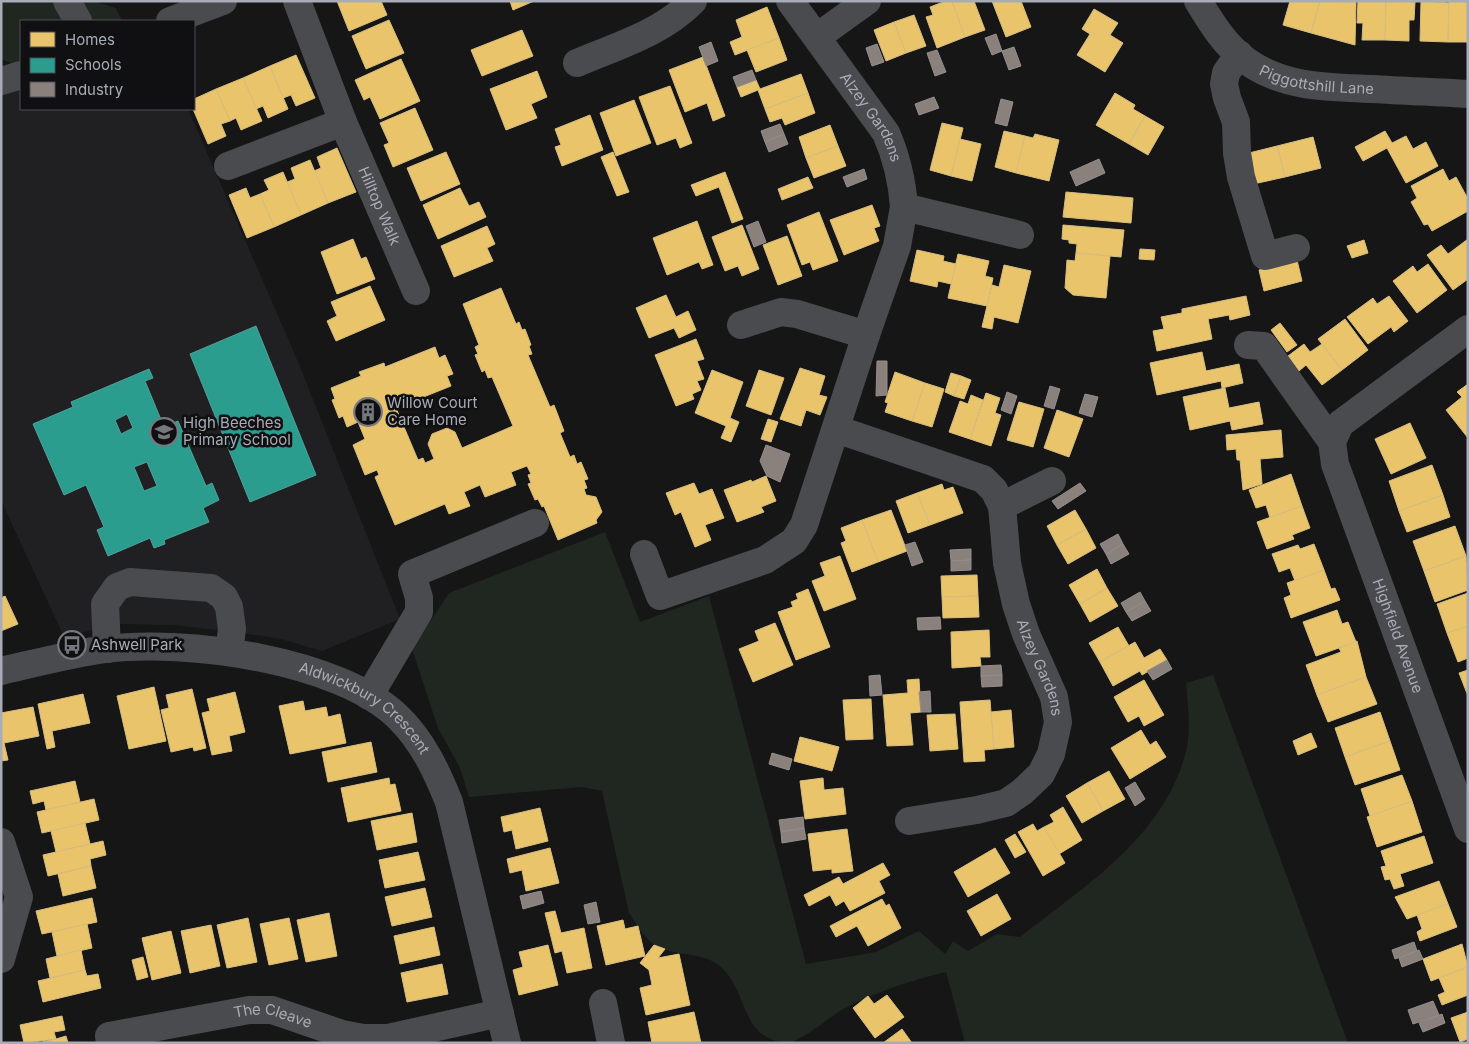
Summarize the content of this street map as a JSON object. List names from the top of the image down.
{
  "streets": {
    "street": [
      "Piggottshill Lane",
      "Alzey Gardens",
      "Hilltop Walk",
      "Highfield Avenue",
      "Aldwickbury Crescent",
      "The Cleave"
    ]
  },
  "crossings": [
    ["Aldwickbury Crescent", "The Cleave"]
  ],
  "places": {
    "building": ["Willow Court Care Home"],
    "school or university": ["High Beeches Primary School"],
    "bus stop": ["Ashwell Park"]
  },
  "legend": ["Homes", "Schools", "Industry"]
}
